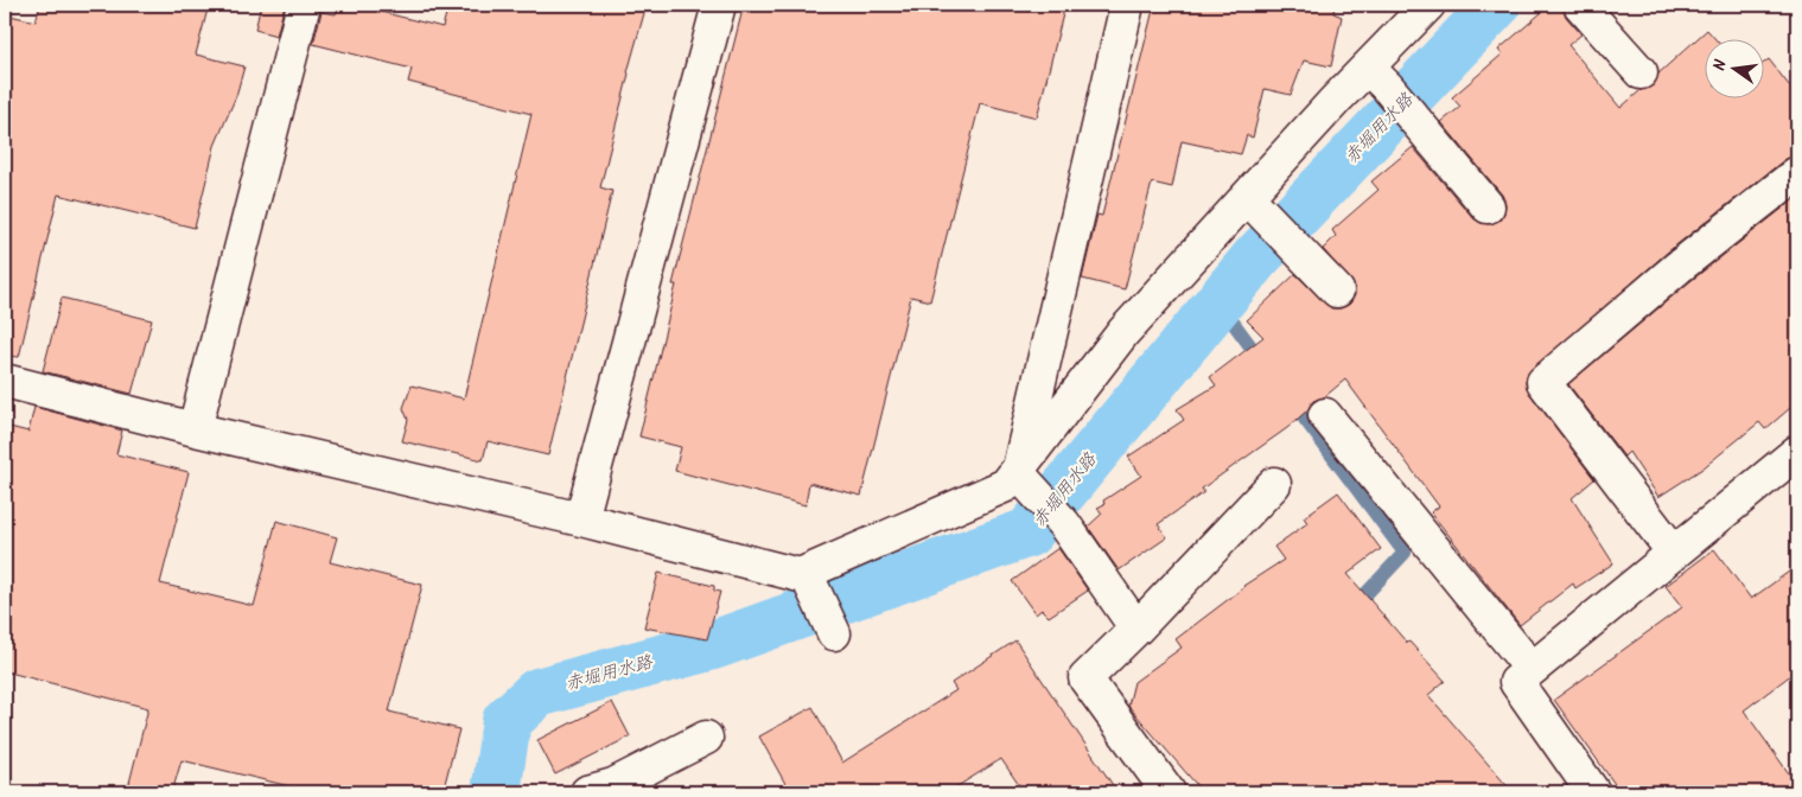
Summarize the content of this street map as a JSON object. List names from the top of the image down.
{
  "water": ["赤堀用水路"],
  "north": "left"
}
